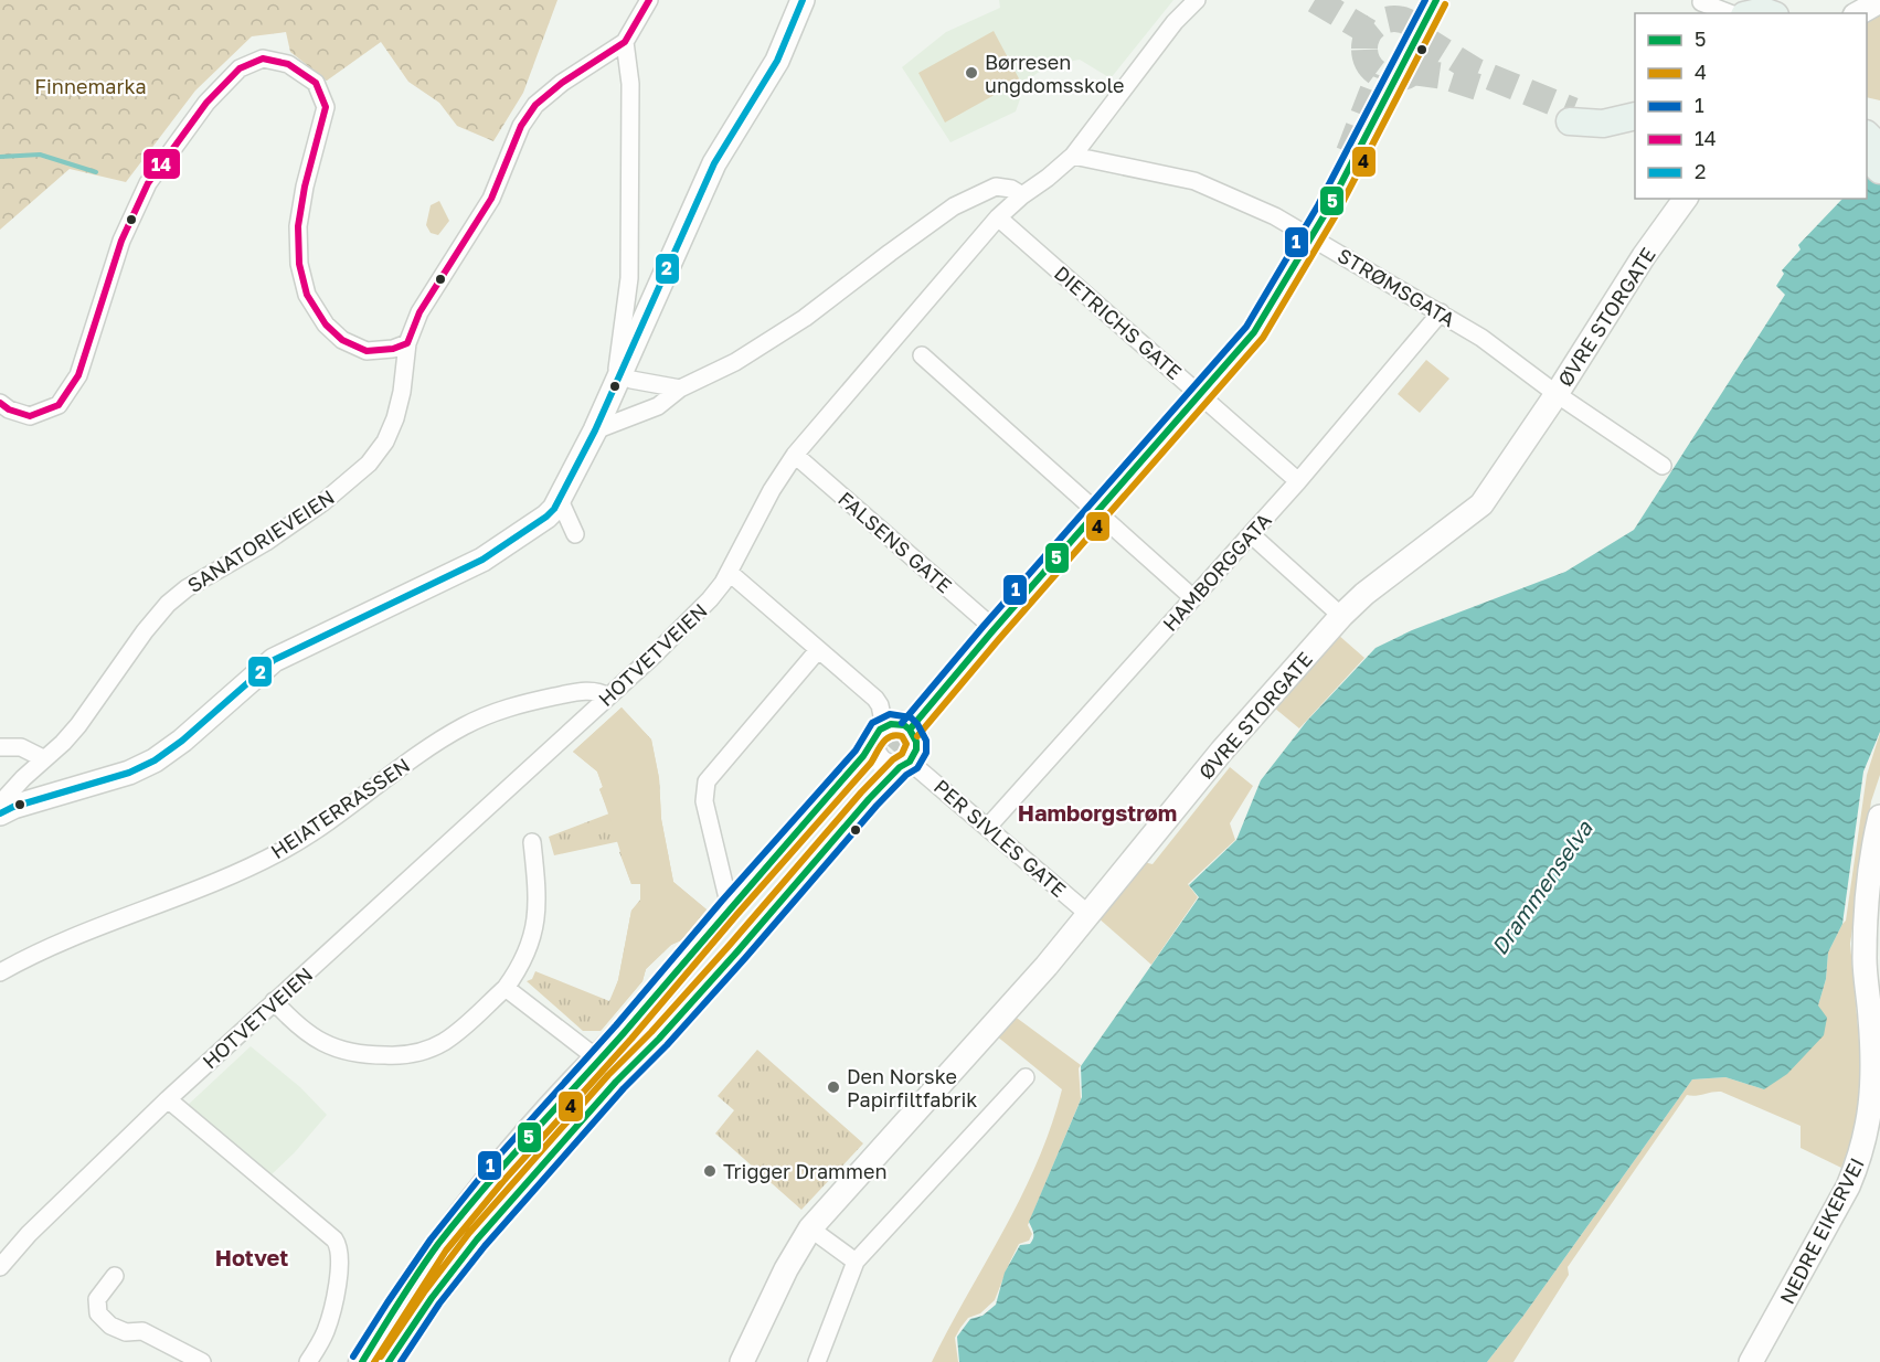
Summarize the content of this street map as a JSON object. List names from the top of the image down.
{
  "streets": {
    "main road": ["ØVRE STORGATE", "NEDRE EIKERVEI"],
    "street": [
      "STRØMSGATA",
      "DIETRICHS GATE",
      "SANATORIEVEIEN",
      "FALSENS GATE",
      "HAMBORGGATA",
      "HOTVETVEIEN",
      "HEIATERRASSEN",
      "PER SIVLES GATE"
    ]
  },
  "crossings": [
    ["STRØMSGATA", "ØVRE STORGATE"],
    ["STRØMSGATA", "HAMBORGGATA"],
    ["STRØMSGATA", "HOTVETVEIEN"],
    ["ØVRE STORGATE", "PER SIVLES GATE"],
    ["DIETRICHS GATE", "HAMBORGGATA"],
    ["DIETRICHS GATE", "HOTVETVEIEN"],
    ["FALSENS GATE", "HOTVETVEIEN"],
    ["HAMBORGGATA", "PER SIVLES GATE"],
    ["HOTVETVEIEN", "HEIATERRASSEN"]
  ],
  "districts": ["Hamborgstrøm", "Hotvet"],
  "water": ["Drammenselva"],
  "parks": ["Finnemarka"],
  "places": ["Børresen ungdomsskole", "Den Norske Papirfiltfabrik", "Trigger Drammen"],
  "lines": [
    "transit line 5",
    "transit line 1",
    "transit line 14",
    "transit line 2",
    "transit line 4"
  ],
  "legend": [
    "5",
    "4",
    "1",
    "14",
    "2"
  ]
}
